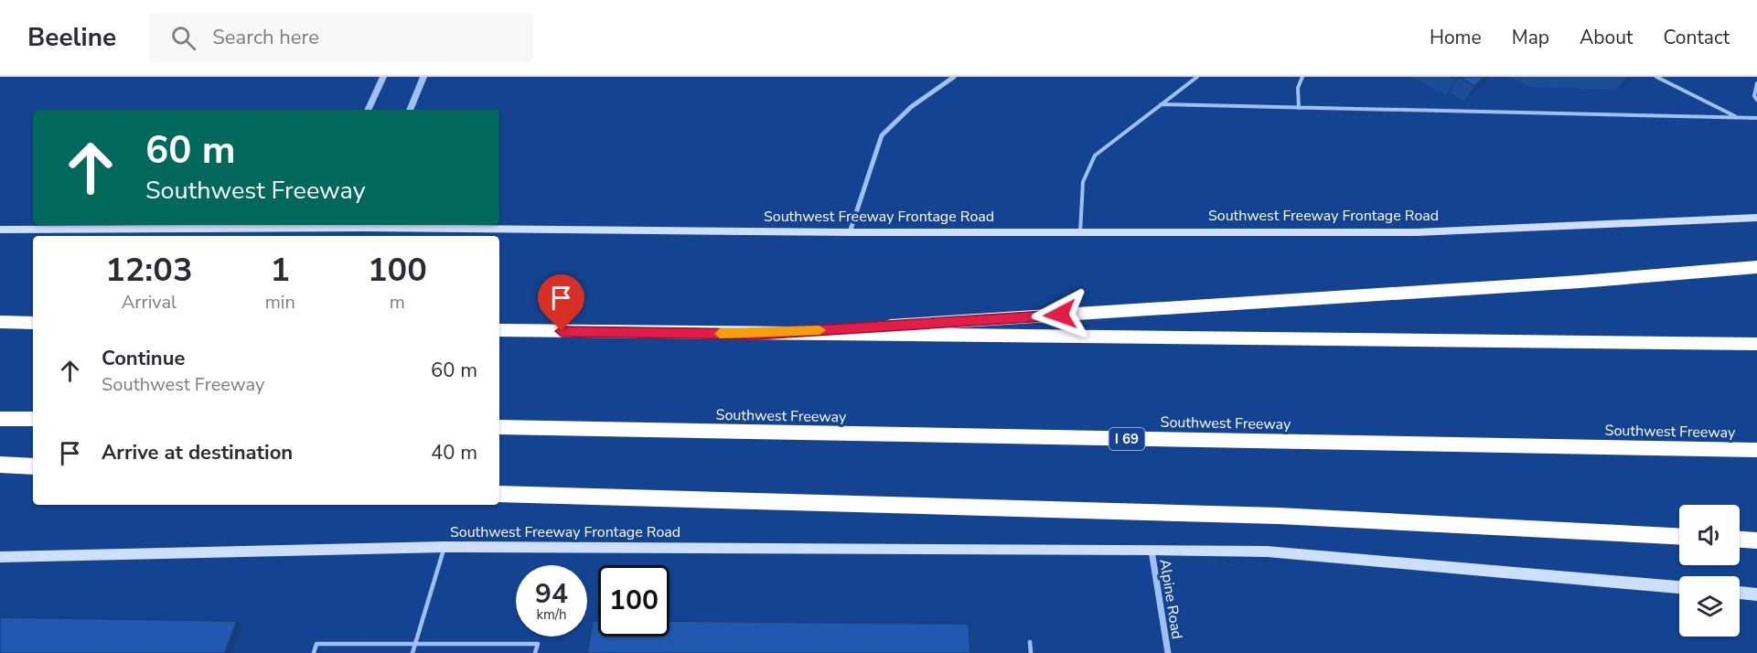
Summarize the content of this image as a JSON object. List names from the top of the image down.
{
  "streets": {
    "highway": ["Southwest Freeway", "I 69"],
    "main road": ["Southwest Freeway Frontage Road"],
    "street": ["Alpine Road"]
  },
  "crossings": [
    ["Southwest Freeway Frontage Road", "Alpine Road"]
  ],
  "page": {
    "header": "Beeline",
    "search": "Search here",
    "nav": [
      "Home",
      "Map",
      "About",
      "Contact"
    ],
    "turn": ["60 m", "Southwest Freeway"],
    "eta": [
      "12:03",
      "Arrival",
      "1",
      "min",
      "100",
      "m"
    ],
    "list": [
      {
        "name": "Continue",
        "note": "Southwest Freeway",
        "value": "60 m"
      },
      {
        "name": "Arrive at destination",
        "value": "40 m"
      }
    ],
    "speed": "94 km/h",
    "limit": "100"
  }
}
